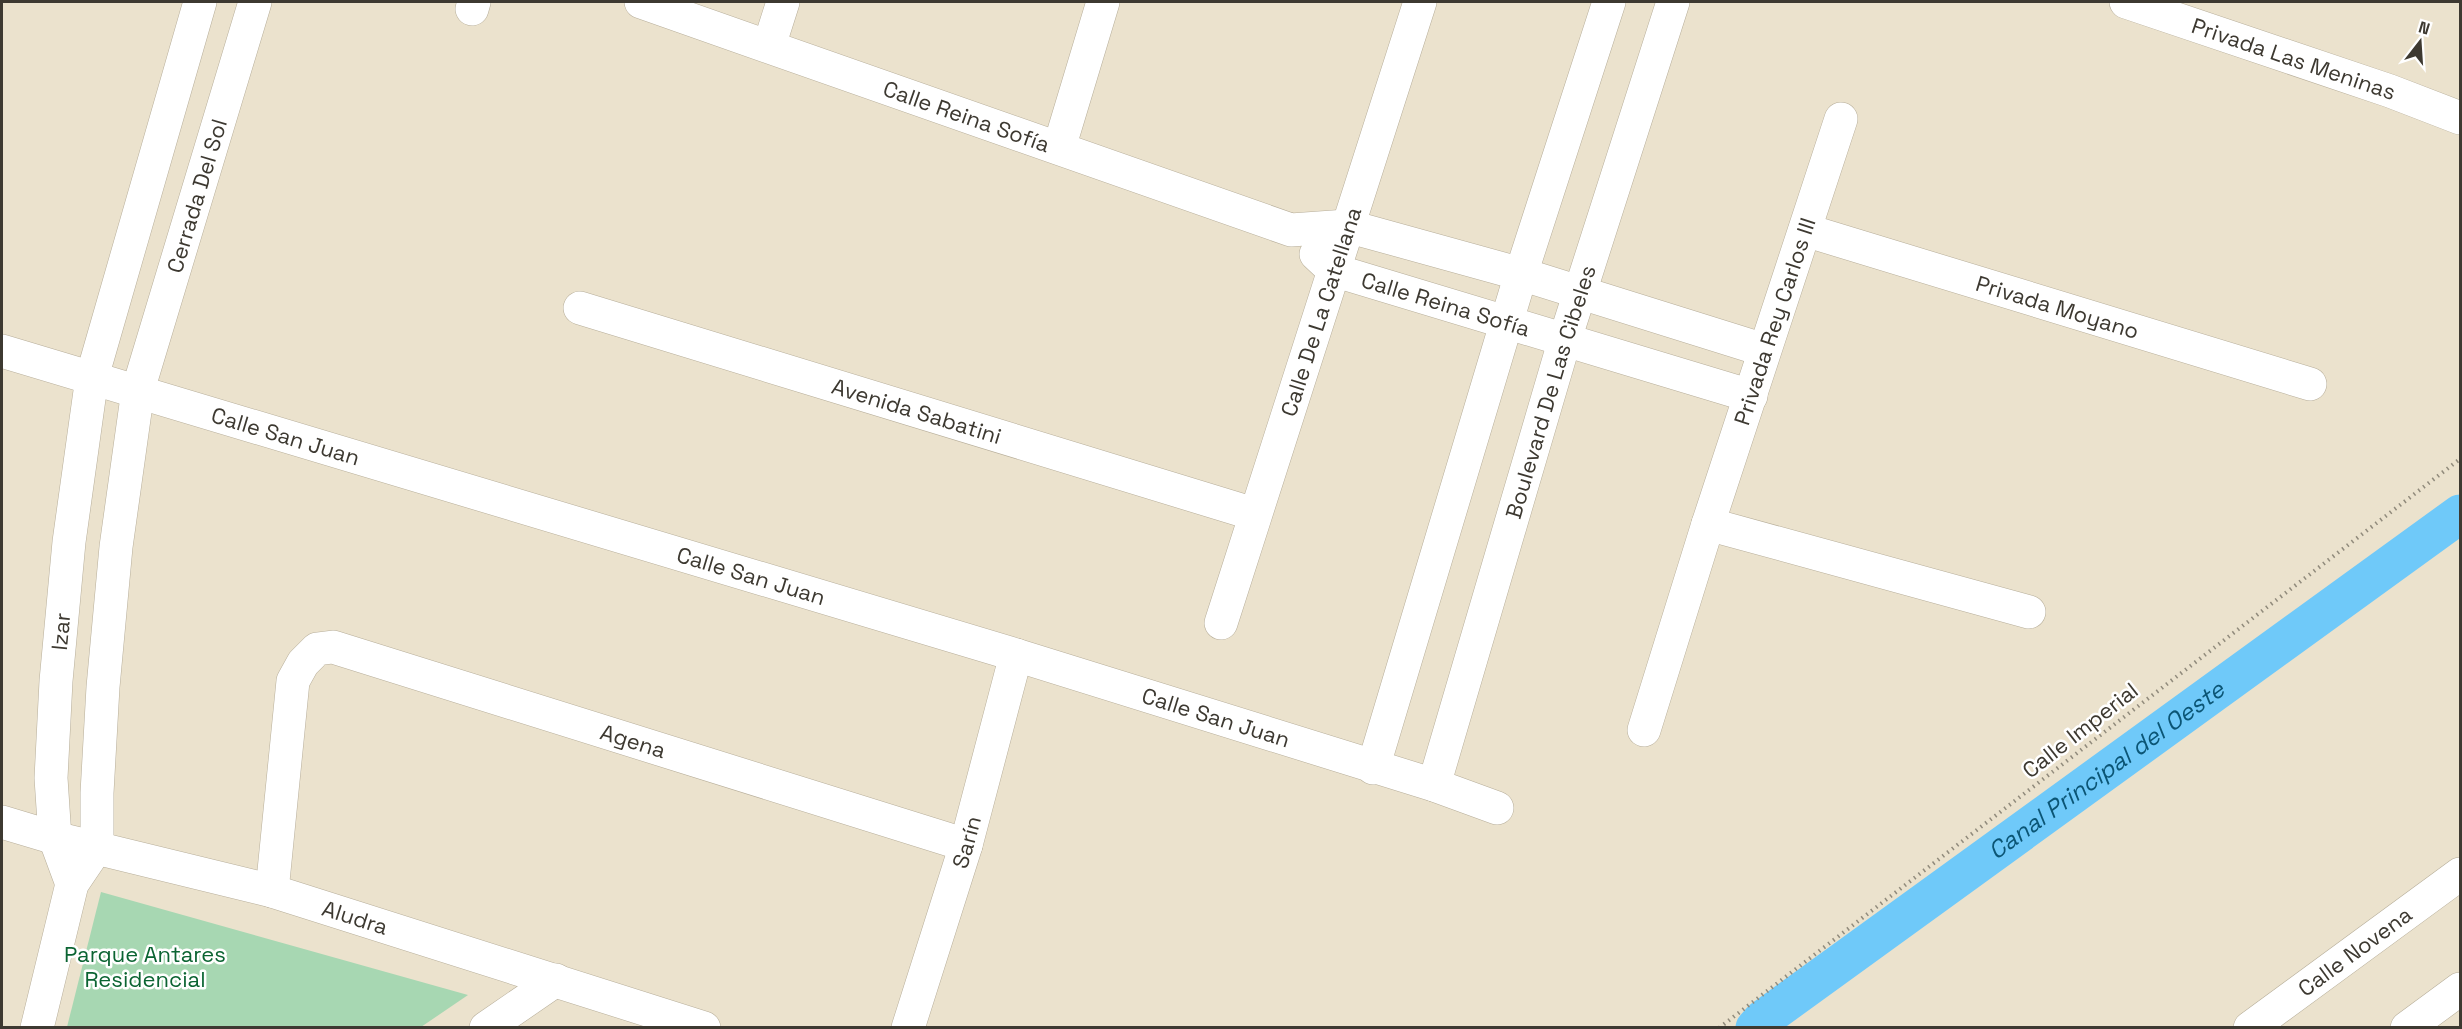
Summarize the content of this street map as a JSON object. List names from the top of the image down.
{
  "streets": {
    "street": [
      "Privada Las Meninas",
      "Calle Reina Sofía",
      "Cerrada Del Sol",
      "Privada Moyano",
      "Calle De La Catellana",
      "Privada Rey Carlos III",
      "Boulevard De Las Cibeles",
      "Avenida Sabatini",
      "Calle San Juan",
      "Izar",
      "Agena",
      "Sarín",
      "Aludra",
      "Calle Novena"
    ],
    "path": ["Calle Imperial"]
  },
  "crossings": [
    ["Calle Reina Sofía", "Calle De La Catellana"],
    ["Calle Reina Sofía", "Privada Rey Carlos III"],
    ["Calle Reina Sofía", "Boulevard De Las Cibeles"],
    ["Cerrada Del Sol", "Calle San Juan"],
    ["Privada Moyano", "Privada Rey Carlos III"],
    ["Calle De La Catellana", "Avenida Sabatini"],
    ["Boulevard De Las Cibeles", "Calle San Juan"],
    ["Calle San Juan", "Izar"],
    ["Calle San Juan", "Sarín"],
    ["Izar", "Aludra"],
    ["Agena", "Sarín"],
    ["Agena", "Aludra"]
  ],
  "water": ["Canal Principal del Oeste"],
  "parks": ["Parque Antares Residencial"],
  "north": "top"
}
